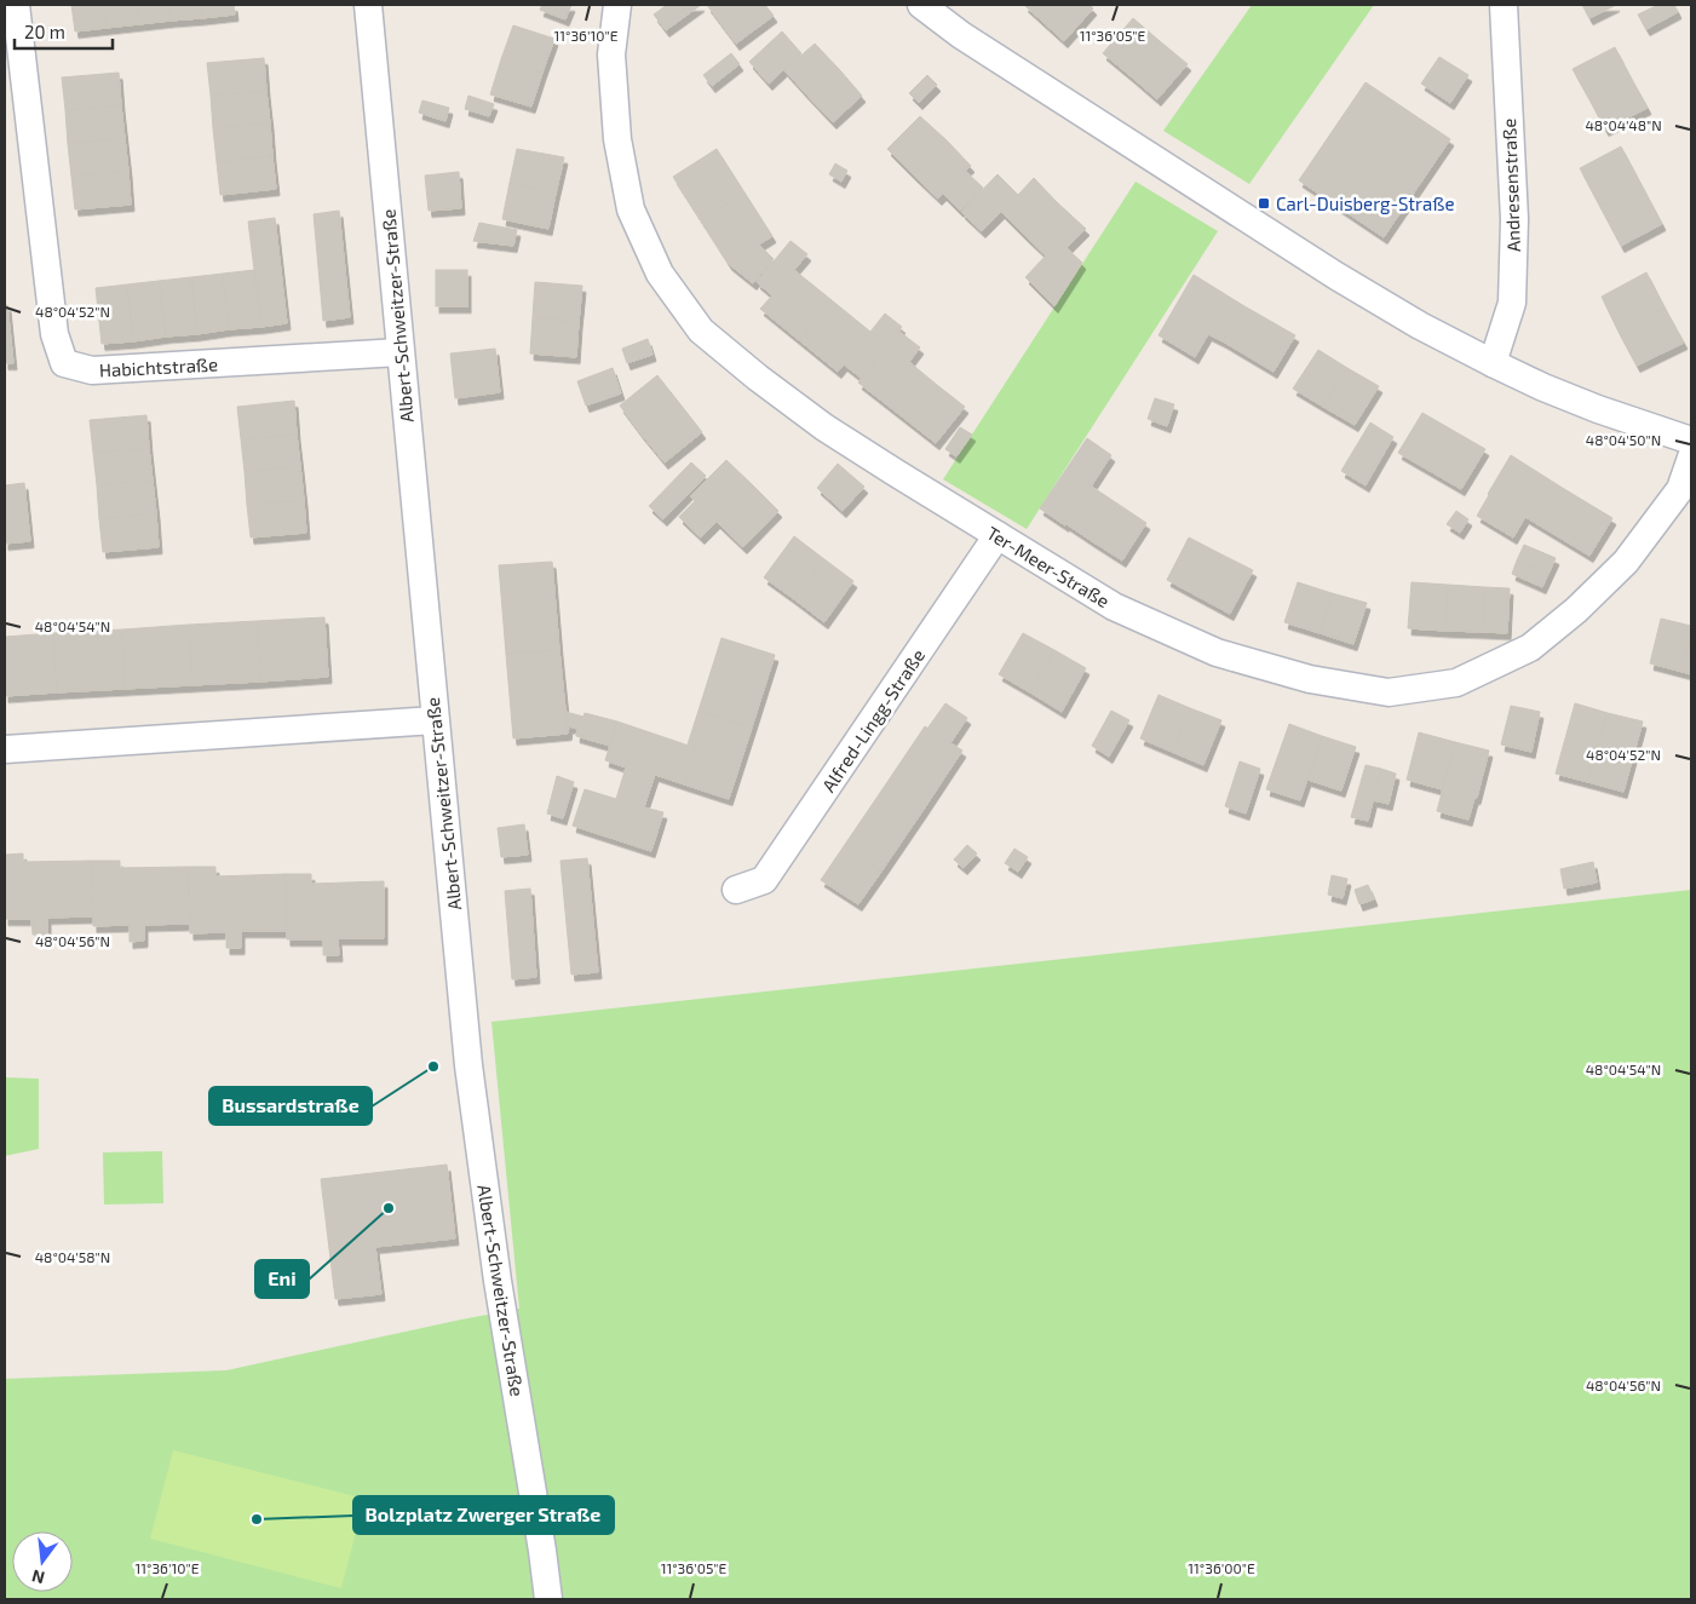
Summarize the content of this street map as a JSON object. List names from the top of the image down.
{
  "streets": {
    "street": [
      "Andresenstraße",
      "Albert-Schweitzer-Straße",
      "Habichtstraße",
      "Ter-Meer-Straße",
      "Alfred-Lingg-Straße"
    ]
  },
  "crossings": [
    ["Albert-Schweitzer-Straße", "Habichtstraße"],
    ["Ter-Meer-Straße", "Alfred-Lingg-Straße"]
  ],
  "places": {
    "transit": ["Carl-Duisberg-Straße"],
    "other": ["Bussardstraße", "Eni", "Bolzplatz Zwerger Straße"]
  },
  "scale_bar": "20 m",
  "north": "bottom",
  "coordinates": [
    "11°36'10\"E",
    "11°36'05\"E",
    "48°04'48\"N",
    "48°04'52\"N",
    "48°04'50\"N",
    "48°04'54\"N",
    "48°04'56\"N",
    "48°04'58\"N",
    "11°36'00\"E"
  ]
}
